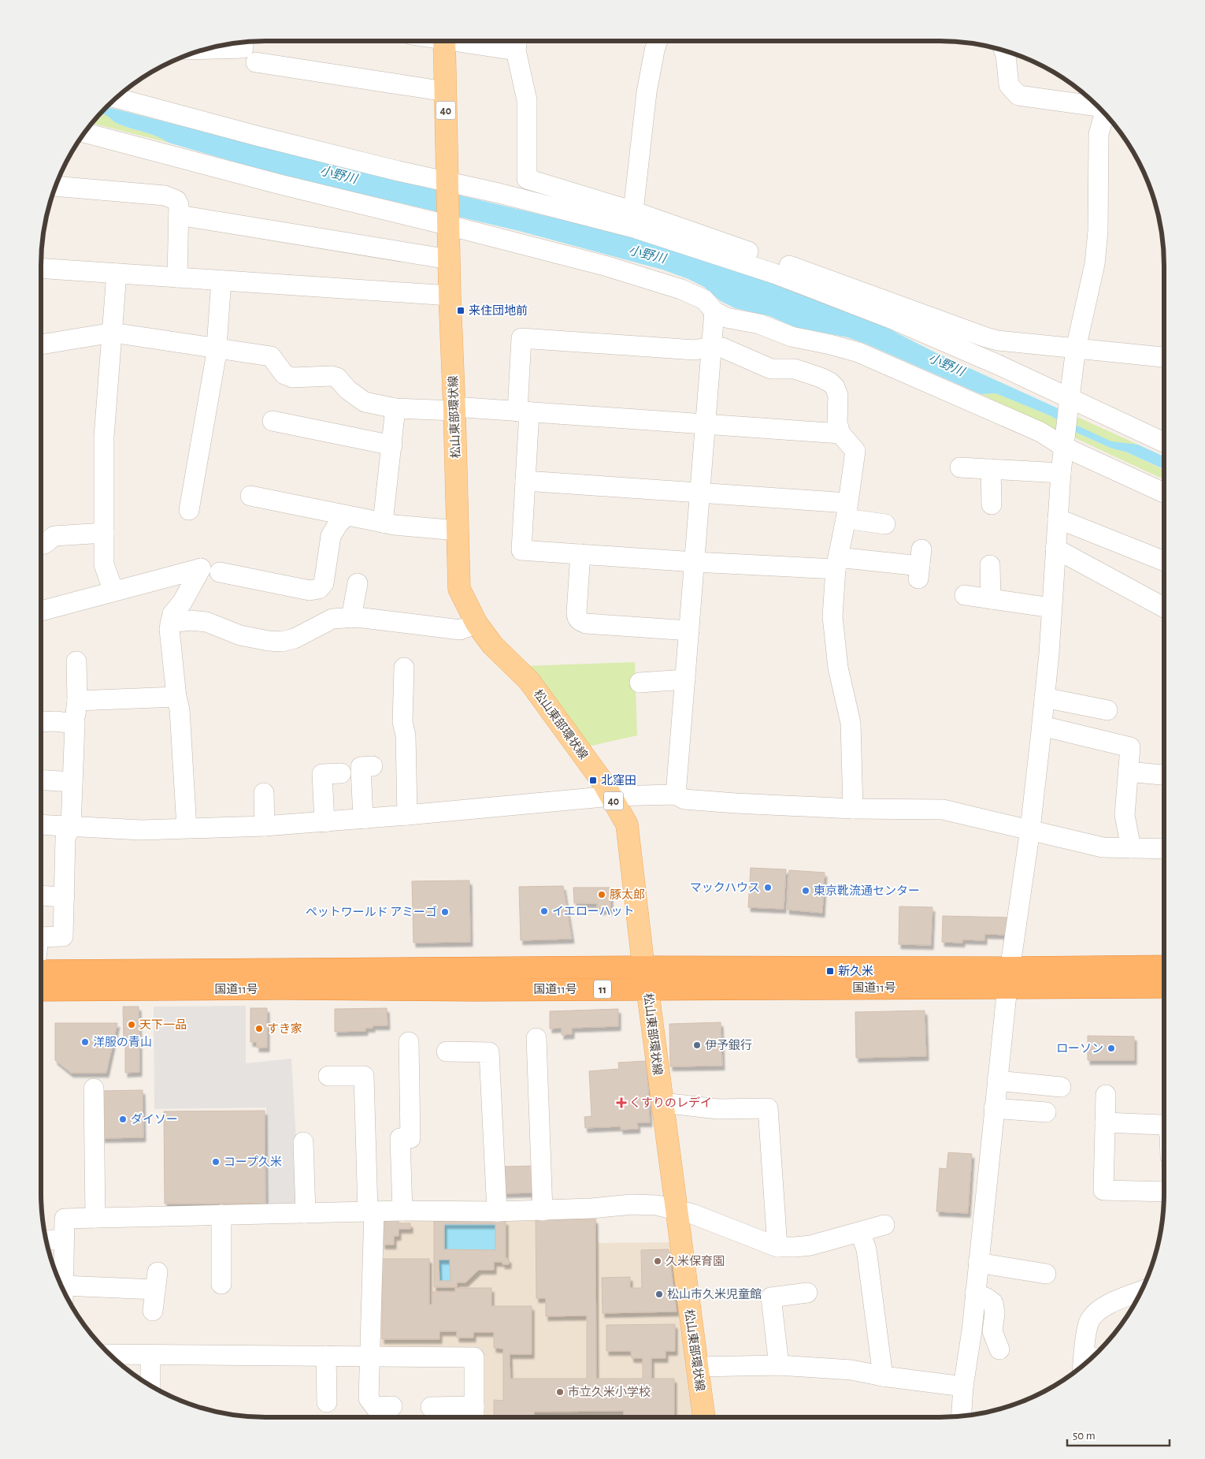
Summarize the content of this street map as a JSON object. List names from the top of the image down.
{
  "streets": {
    "highway": ["国道11号", "11"],
    "main road": ["40", "松山東部環状線"]
  },
  "crossings": [
    ["松山東部環状線", "国道11号"]
  ],
  "water": ["小野川"],
  "places": {
    "transit": ["来住団地前", "北窪田", "新久米"],
    "other": [
      "マックハウス",
      "東京靴流通センター",
      "豚太郎",
      "イエローハット",
      "ペットワールド アミーゴ",
      "天下一品",
      "すき家",
      "洋服の青山",
      "伊予銀行",
      "ローソン",
      "ダイソー",
      "コープ久米",
      "久米保育園",
      "松山市久米児童館",
      "市立久米小学校"
    ],
    "health": ["くすりのレデイ"]
  },
  "scale_bar": "50 m"
}
